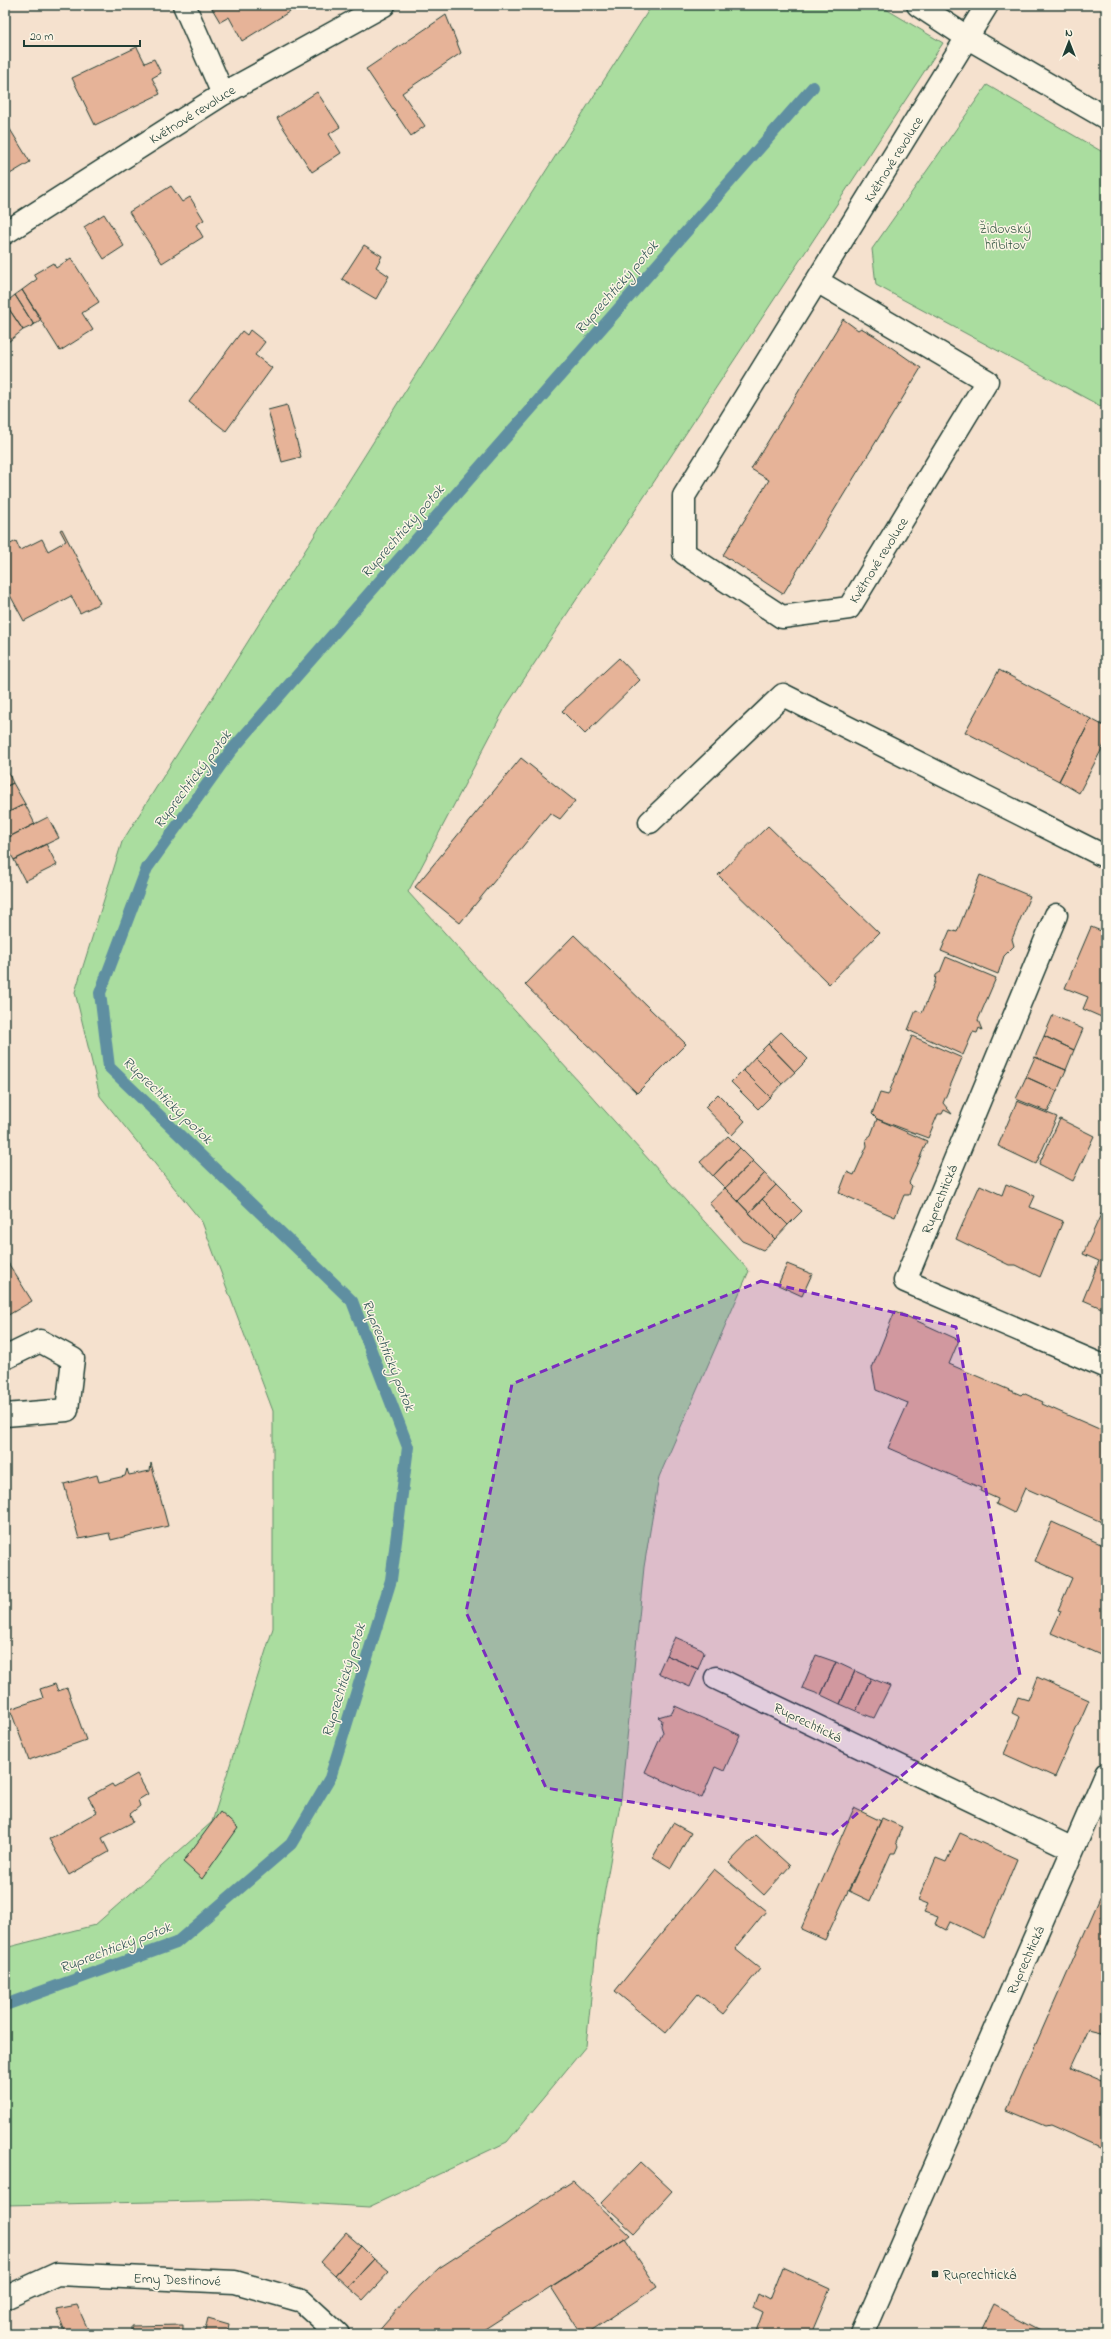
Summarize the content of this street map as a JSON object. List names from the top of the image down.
{
  "streets": {
    "street": ["Květnové revoluce", "Ruprechtická", "Emy Destinové"]
  },
  "water": ["Ruprechtický potok"],
  "parks": ["Židovský hřibitov"],
  "places": {
    "transit": ["Ruprechtická"]
  },
  "scale_bar": "20 m",
  "north": "top"
}
